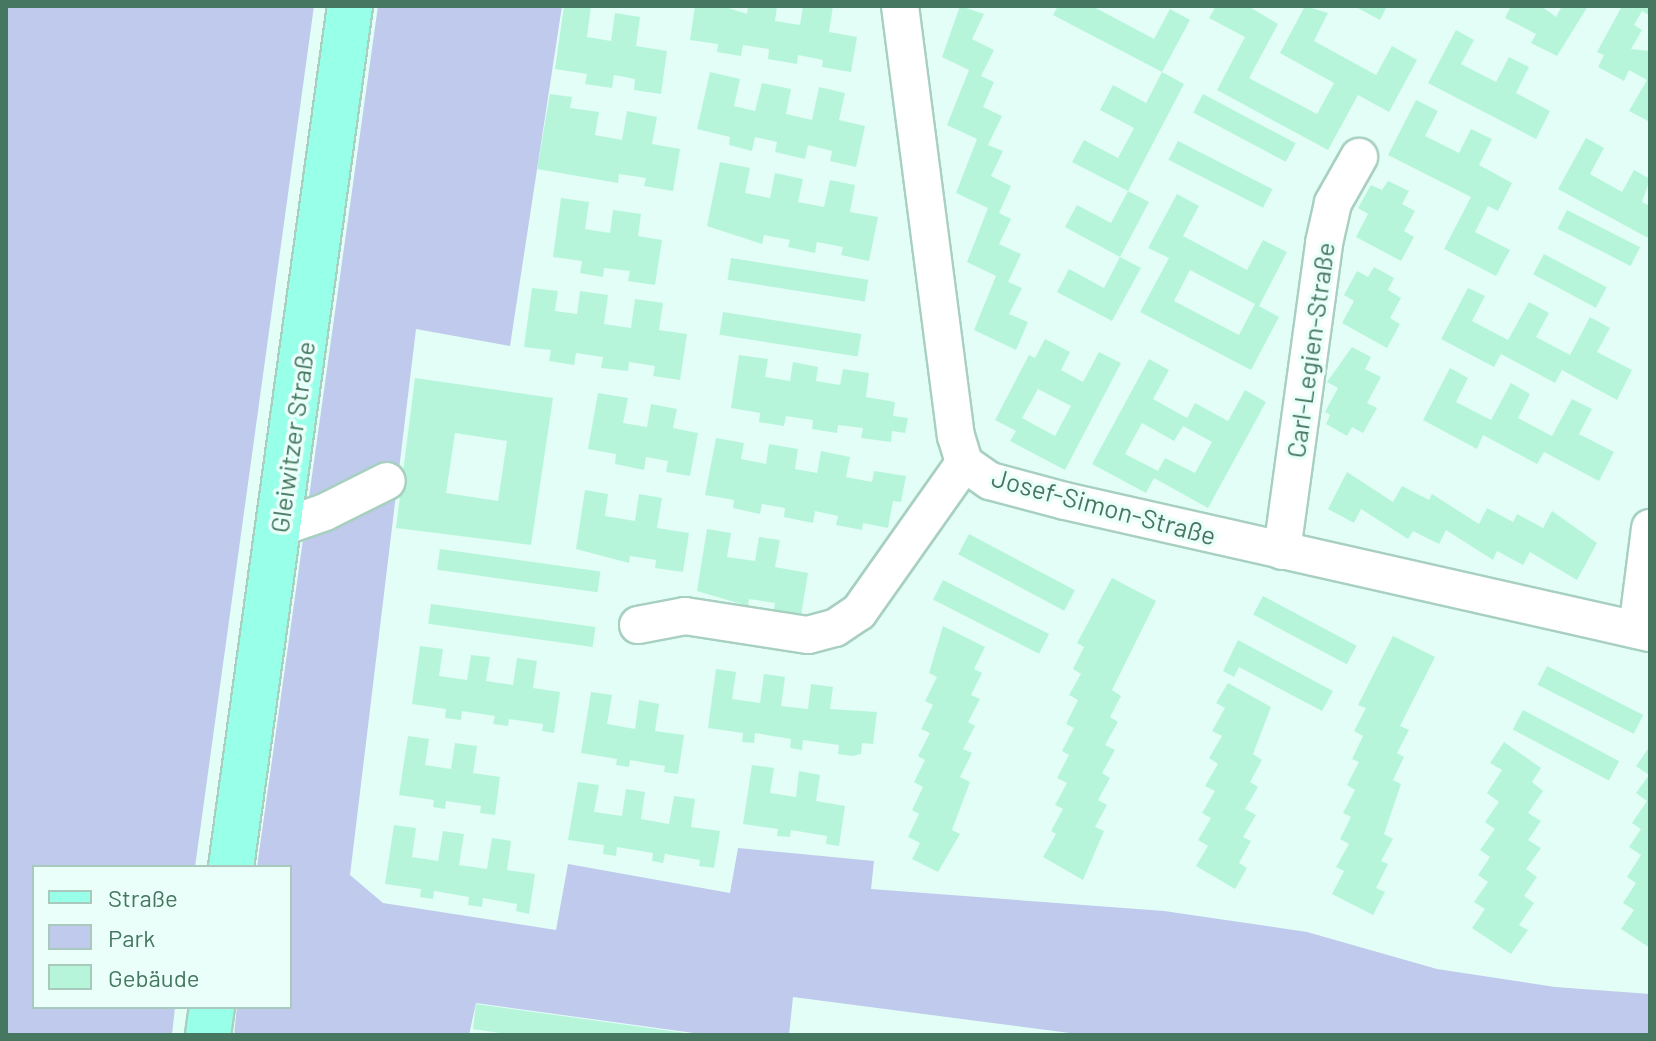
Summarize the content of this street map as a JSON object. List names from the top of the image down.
{
  "streets": {
    "main road": ["Gleiwitzer Straße"],
    "street": ["Carl-Legien-Straße", "Josef-Simon-Straße"]
  },
  "crossings": [
    ["Carl-Legien-Straße", "Josef-Simon-Straße"]
  ],
  "legend": ["Straße", "Park", "Gebäude"]
}
